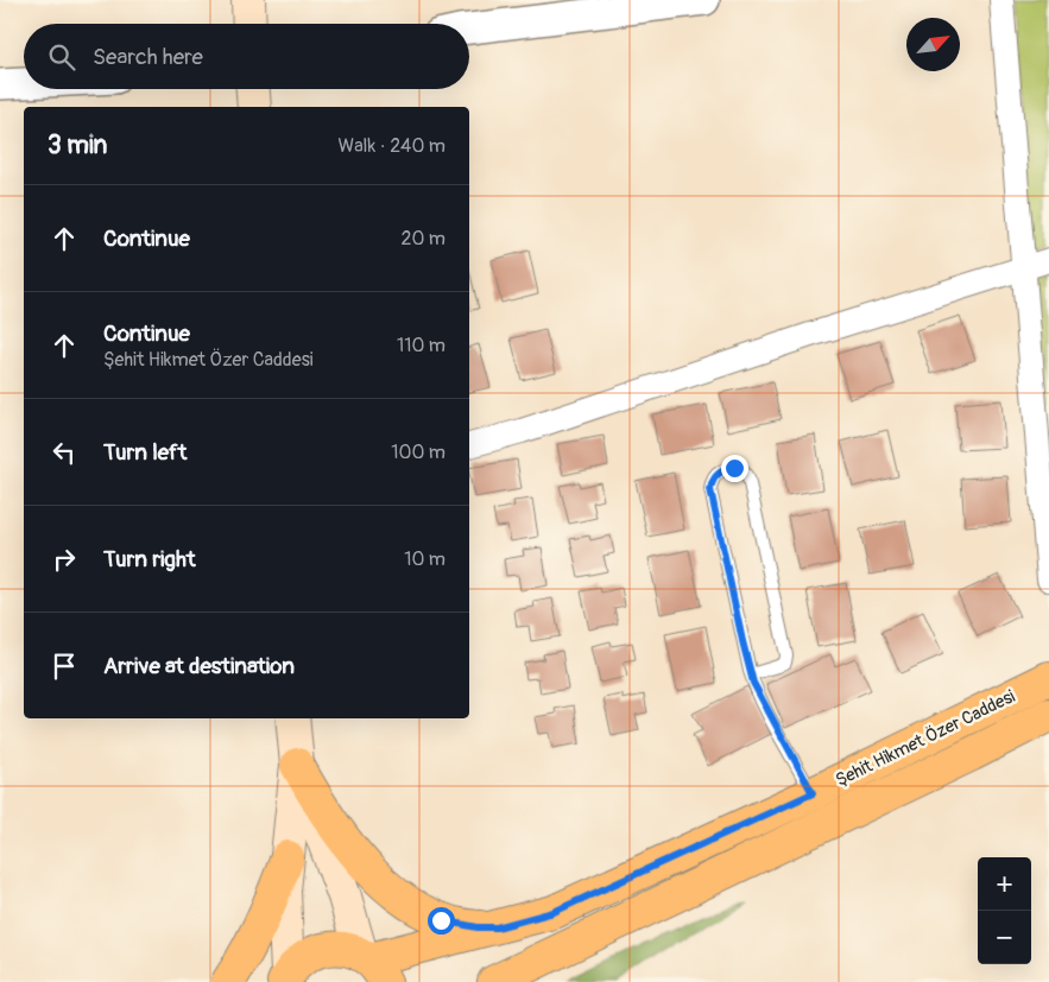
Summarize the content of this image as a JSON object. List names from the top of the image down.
{
  "streets": {
    "main road": ["Şehit Hikmet Özer Caddesi"]
  },
  "north": "top right",
  "page": {
    "search": "Search here",
    "heading": ["3 min", "Walk · 240 m"],
    "list": [
      ["Continue", "20 m"],
      ["Continue", "Şehit Hikmet Özer Caddesi", "110 m"],
      ["Turn left", "100 m"],
      ["Turn right", "10 m"],
      "Arrive at destination"
    ],
    "map_buttons": ["+", "−"]
  }
}
